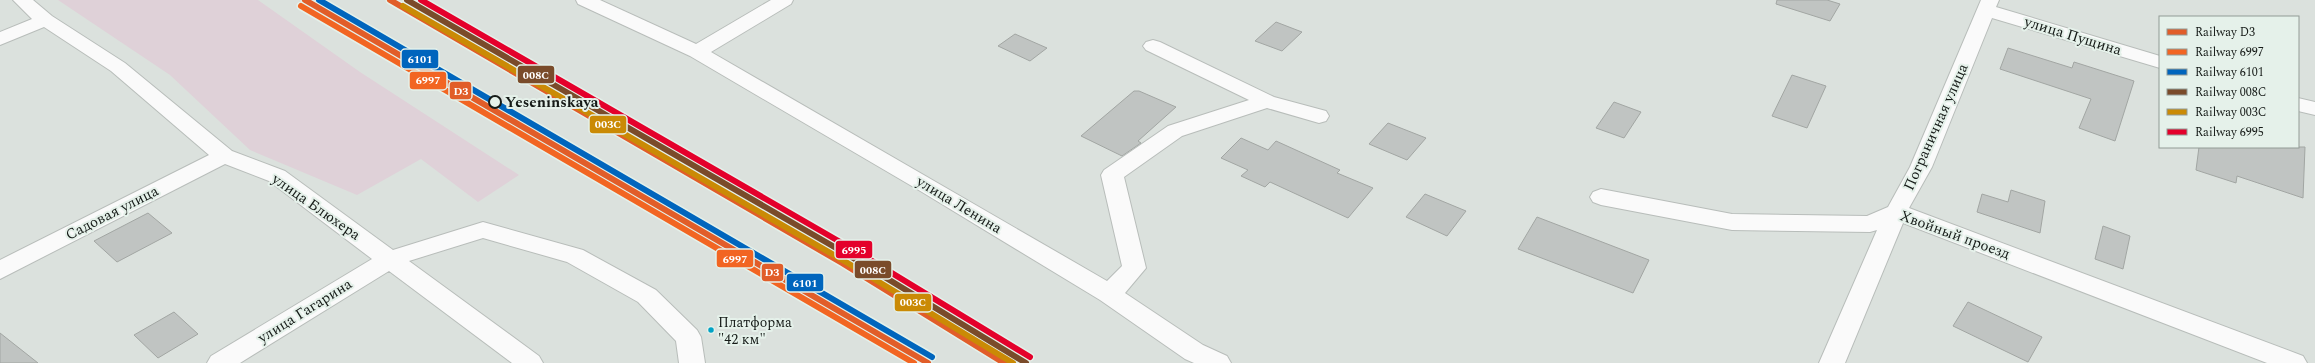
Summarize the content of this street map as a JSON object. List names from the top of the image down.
{
  "streets": {
    "street": [
      "улица Пущина",
      "Пограничная улица",
      "улица Ленина",
      "улица Блюхера",
      "Садовая улица",
      "Хвойный проезд",
      "улица Гагарина"
    ]
  },
  "crossings": [
    ["улица Пущина", "Пограничная улица"],
    ["Пограничная улица", "Хвойный проезд"],
    ["улица Блюхера", "Садовая улица"],
    ["улица Блюхера", "улица Гагарина"]
  ],
  "places": ["Yeseninskaya", "Платформа \"42 км\""],
  "lines": [
    "rail line D3",
    "rail line 6101",
    "rail line 008С",
    "rail line 6995",
    "rail line 6997",
    "rail line 003С"
  ],
  "legend": [
    "Railway D3",
    "Railway 6997",
    "Railway 6101",
    "Railway 008С",
    "Railway 003С",
    "Railway 6995"
  ]
}
